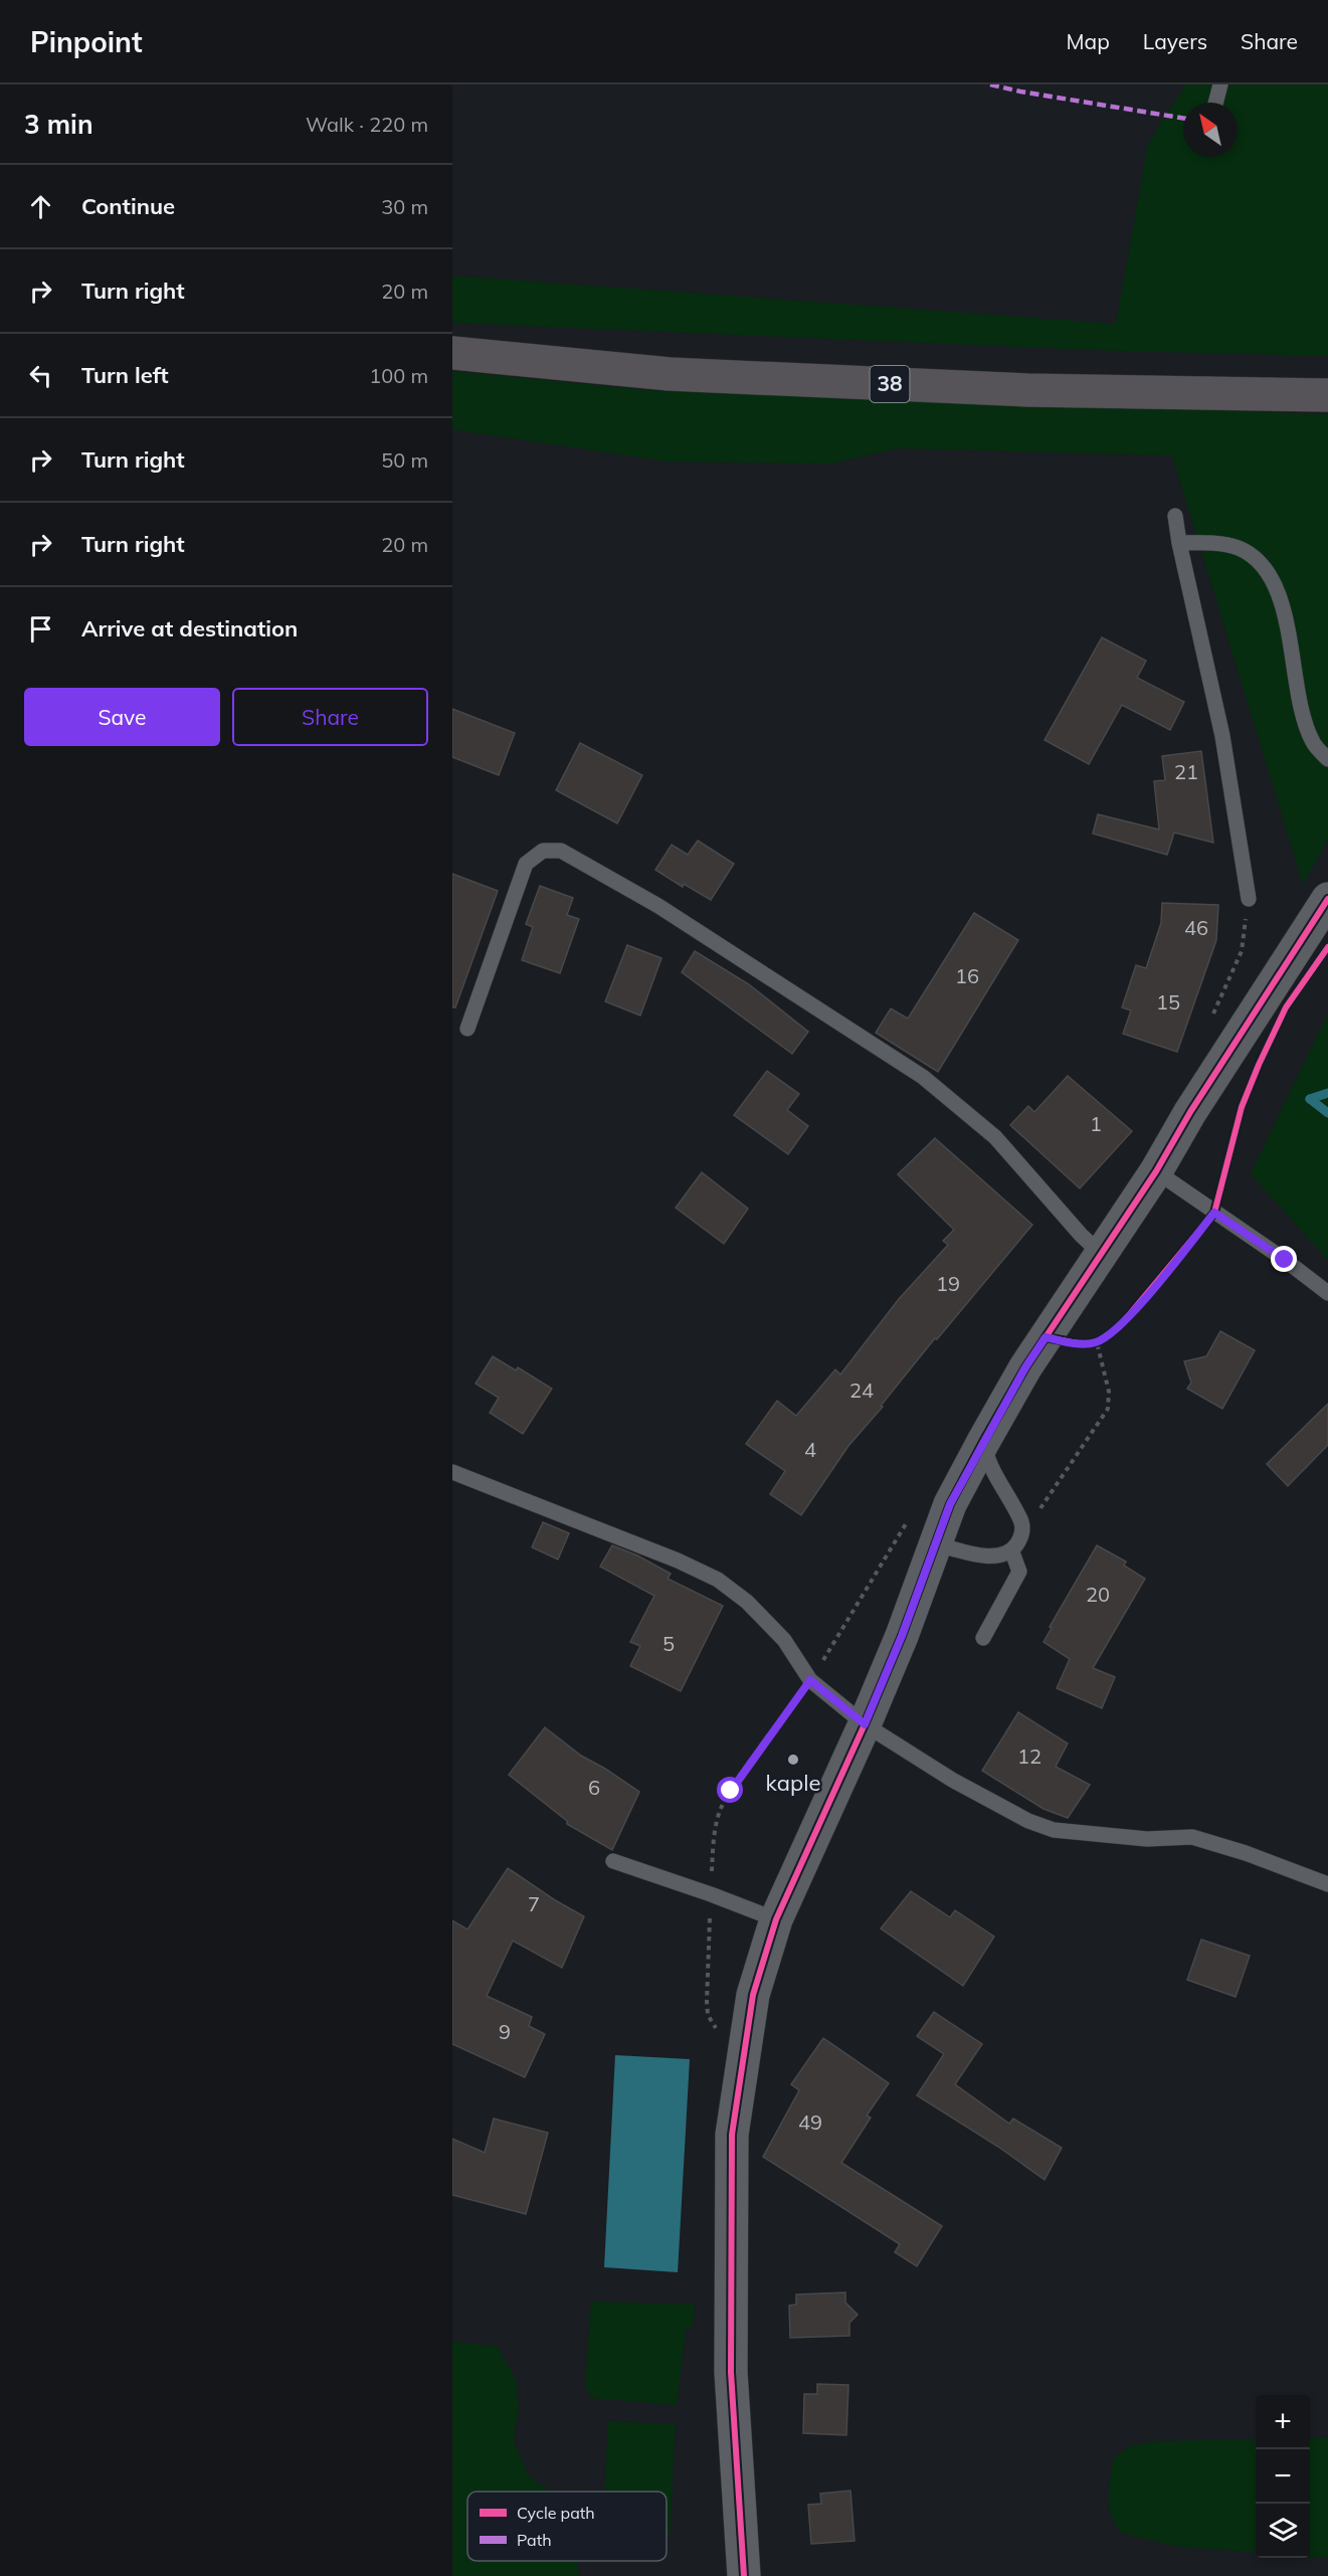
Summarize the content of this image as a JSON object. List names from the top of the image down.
{
  "streets": {
    "main road": ["38"]
  },
  "places": ["kaple"],
  "house_numbers": [
    "21",
    "46",
    "16",
    "15",
    "1",
    "19",
    "24",
    "4",
    "20",
    "5",
    "12",
    "6",
    "7",
    "9",
    "49"
  ],
  "legend": ["Cycle path", "Path"],
  "north": "top left",
  "page": {
    "header": "Pinpoint",
    "nav": ["Map", "Layers", "Share"],
    "heading": ["3 min", "Walk · 220 m"],
    "list": [
      ["Continue", "30 m"],
      ["Turn right", "20 m"],
      ["Turn left", "100 m"],
      ["Turn right", "50 m"],
      ["Turn right", "20 m"],
      "Arrive at destination"
    ],
    "buttons": ["Save", "Share"],
    "map_buttons": ["+", "−"]
  }
}
